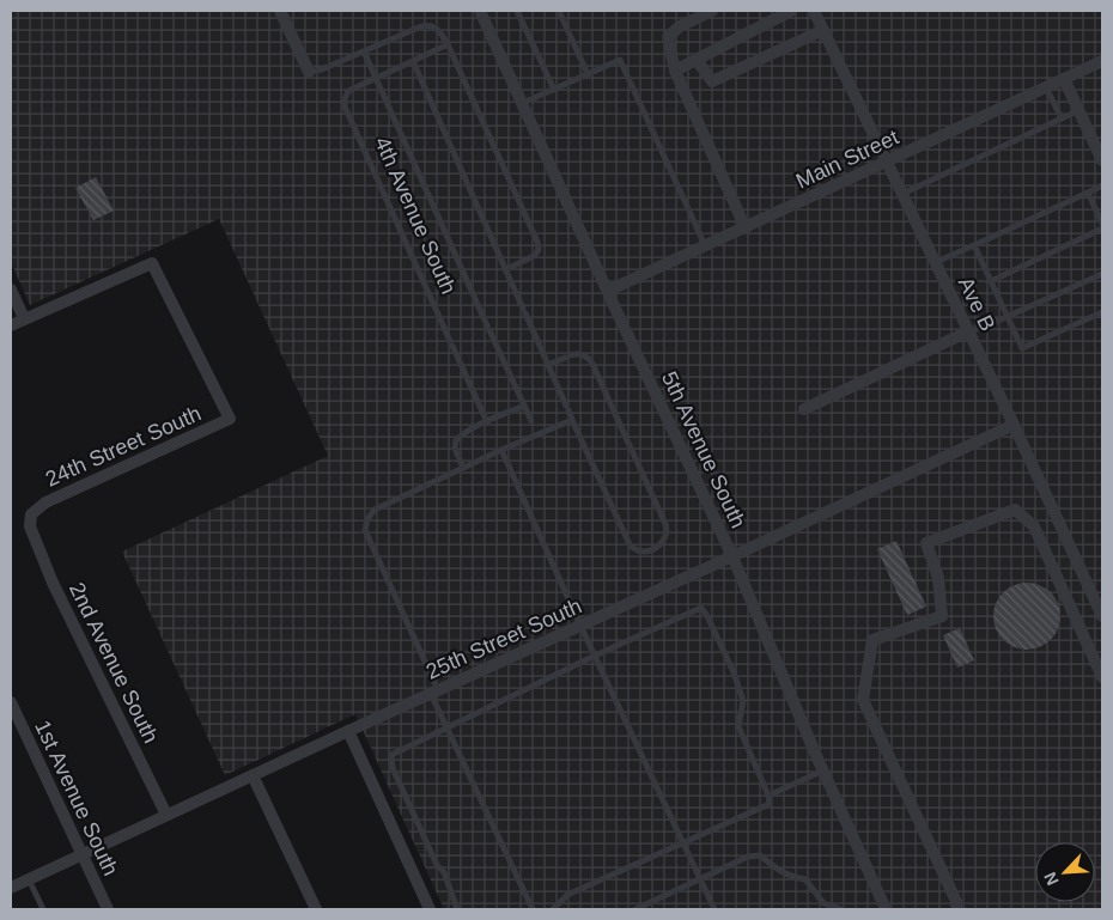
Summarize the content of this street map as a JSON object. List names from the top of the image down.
{
  "streets": {
    "street": [
      "Main Street",
      "Ave B",
      "24th Street South",
      "5th Avenue South",
      "25th Street South",
      "2nd Avenue South",
      "1st Avenue South"
    ],
    "lane": ["4th Avenue South"]
  },
  "crossings": [
    ["Main Street", "Ave B"],
    ["Main Street", "5th Avenue South"],
    ["Ave B", "25th Street South"],
    ["24th Street South", "2nd Avenue South"],
    ["5th Avenue South", "25th Street South"],
    ["25th Street South", "2nd Avenue South"],
    ["25th Street South", "1st Avenue South"]
  ],
  "north": "bottom left"
}
